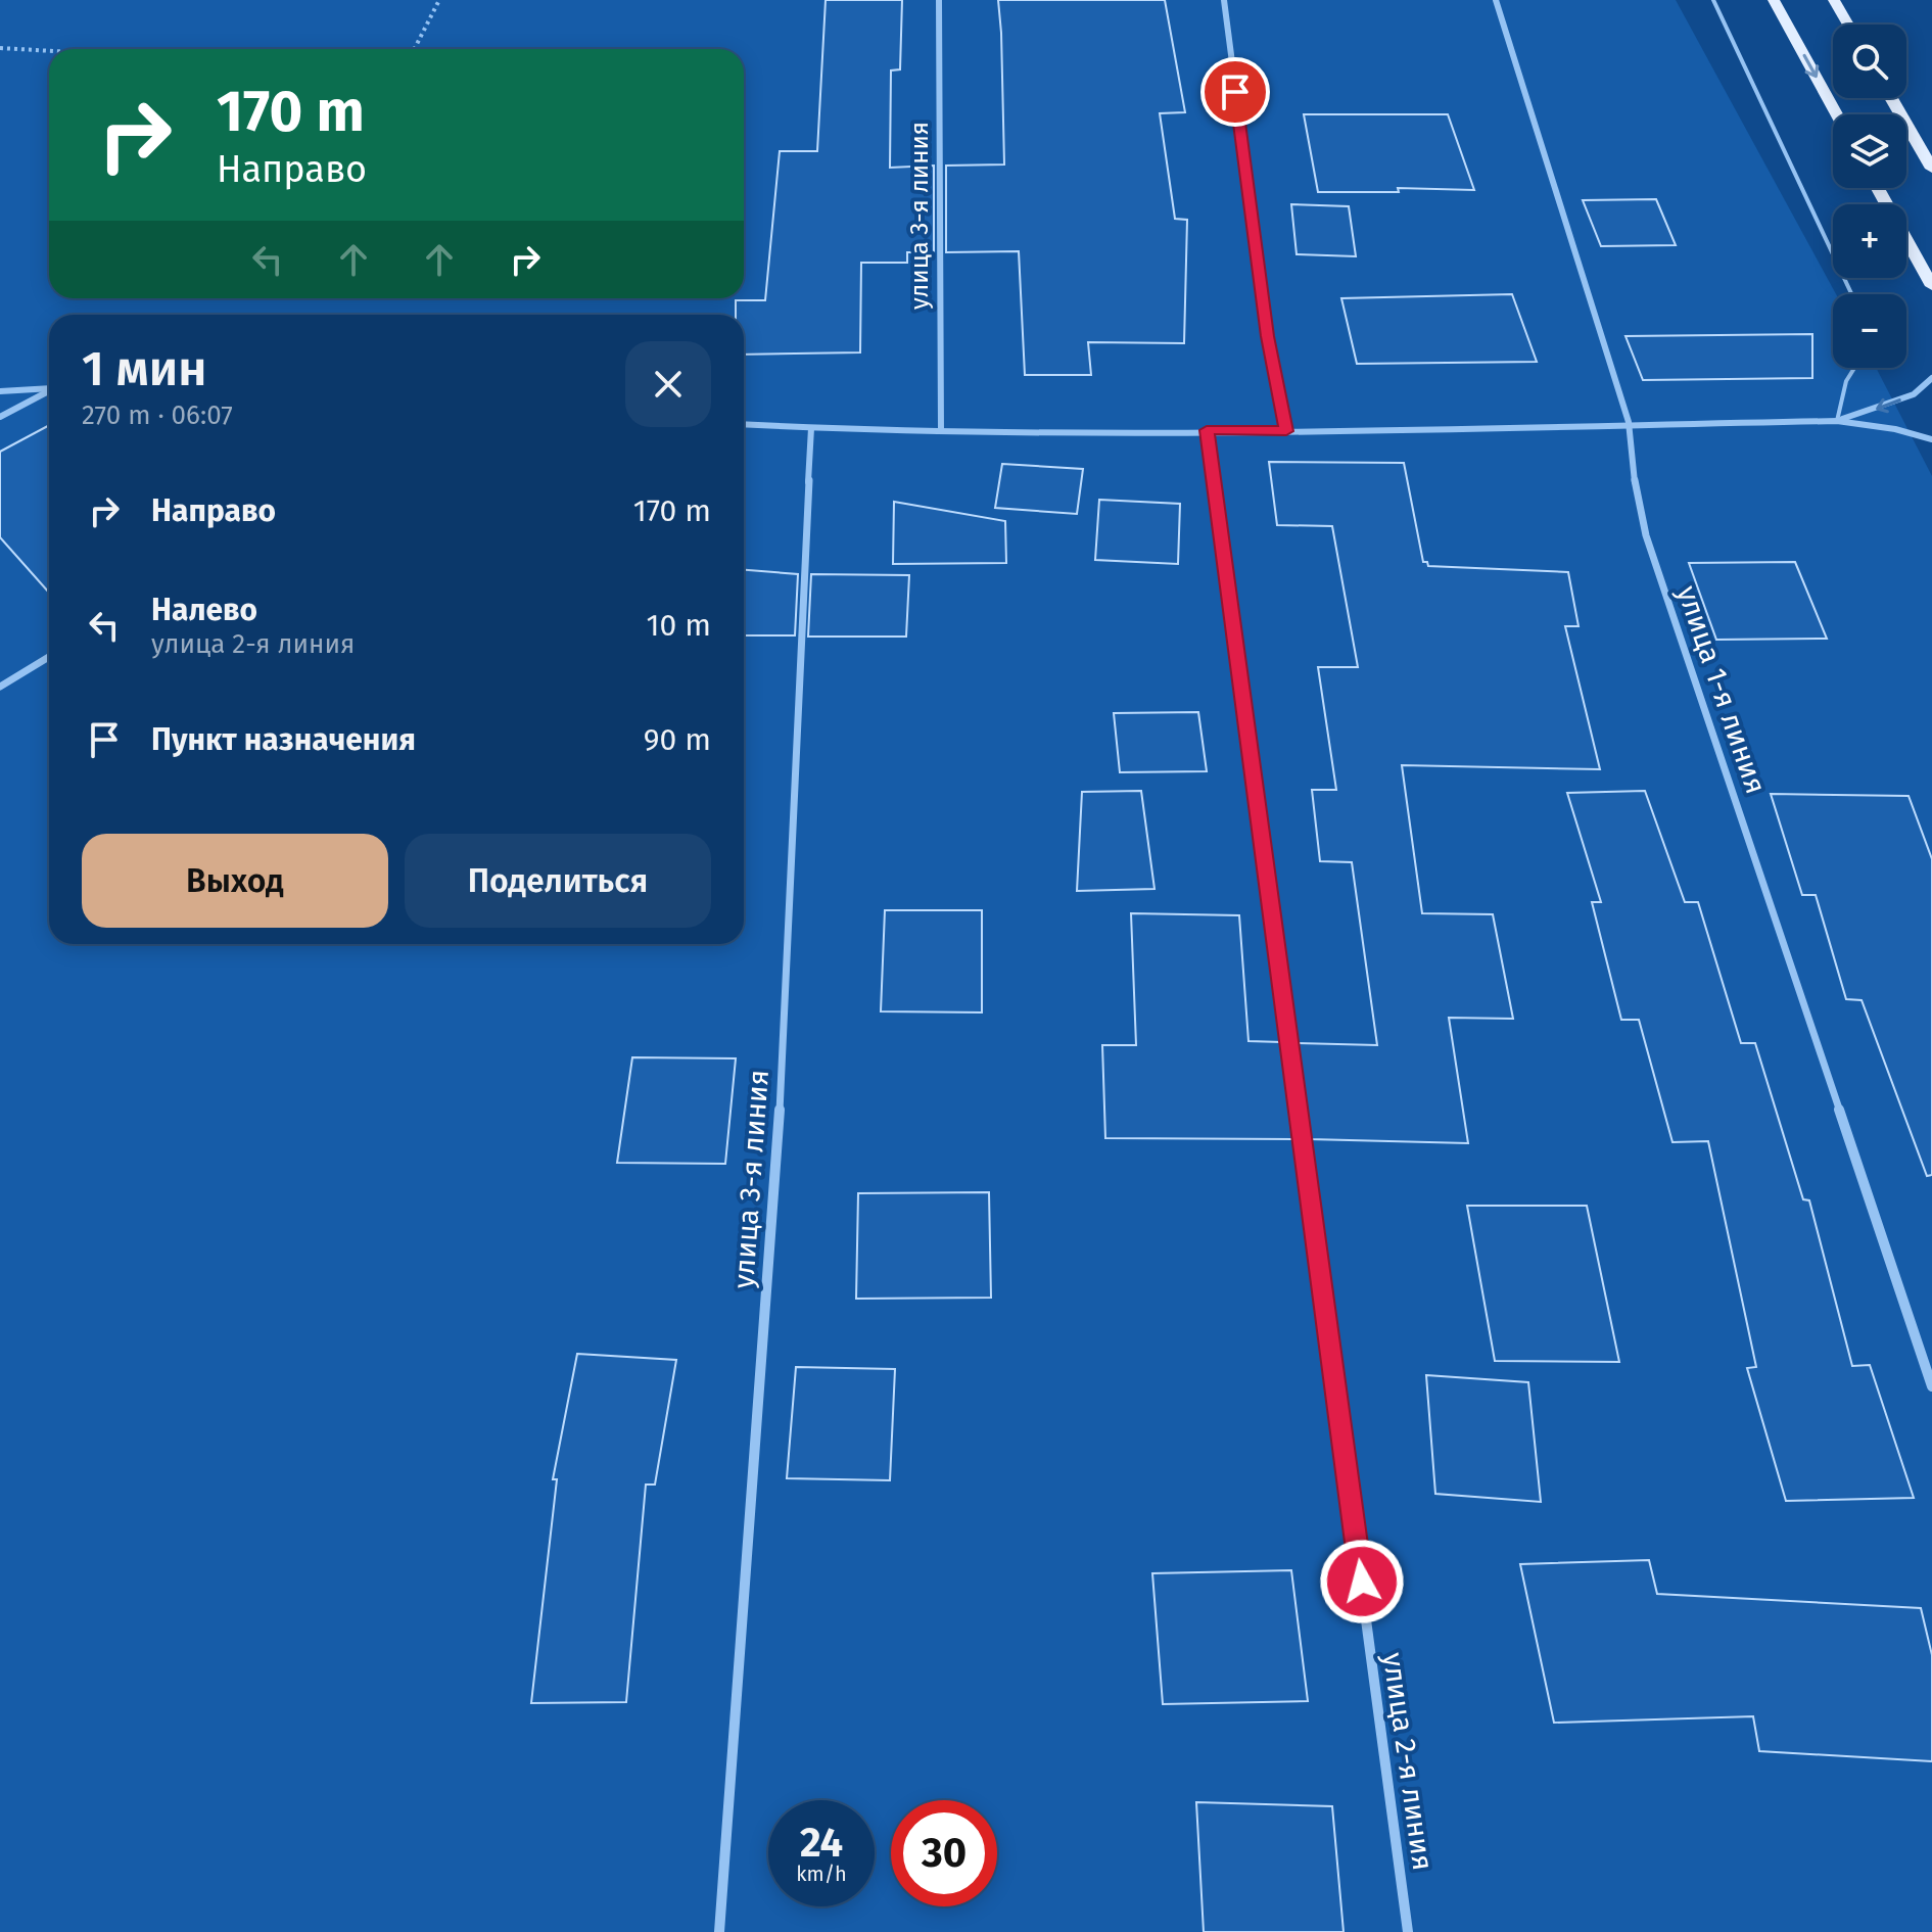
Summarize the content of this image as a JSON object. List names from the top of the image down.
{
  "streets": {
    "street": ["улица 3-я линия", "улица 1-я линия", "улица 2-я линия"]
  },
  "page": {
    "map_buttons": ["+", "−"],
    "turn": ["170 m", "Направо"],
    "heading": ["1 мин", "270 m · 06:07"],
    "list": [
      {
        "name": "Направо",
        "value": "170 m"
      },
      {
        "name": "Налево",
        "note": "улица 2-я линия",
        "value": "10 m"
      },
      {
        "name": "Пункт назначения",
        "value": "90 m"
      }
    ],
    "buttons": ["Выход", "Поделиться"],
    "speed": "24 km/h",
    "limit": "30"
  }
}
